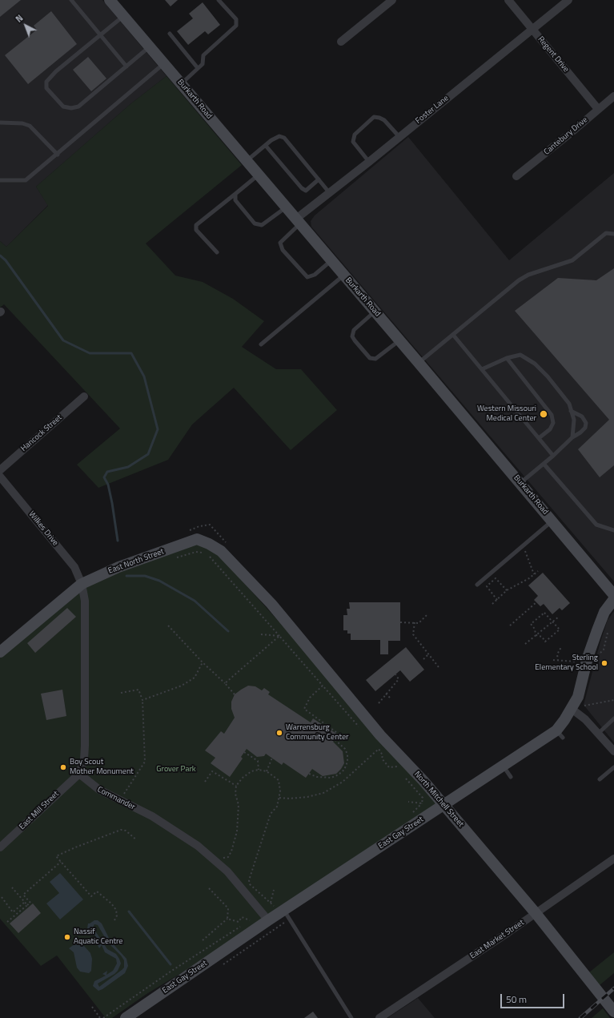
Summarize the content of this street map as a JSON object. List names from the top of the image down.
{
  "streets": {
    "main road": [
      "Burkarth Road",
      "East North Street",
      "North Mitchell Street",
      "East Gay Street"
    ],
    "street": [
      "Regent Drive",
      "Foster Lane",
      "Cantebury Drive",
      "Hancock Street",
      "Wilkes Drive",
      "Commander",
      "East Mill Street",
      "East Market Street"
    ]
  },
  "crossings": [
    ["Regent Drive", "Foster Lane"],
    ["Regent Drive", "Cantebury Drive"],
    ["Burkarth Road", "Foster Lane"],
    ["Wilkes Drive", "East North Street"],
    ["East North Street", "North Mitchell Street"],
    ["Commander", "East Mill Street"],
    ["Commander", "East Gay Street"],
    ["North Mitchell Street", "East Gay Street"],
    ["North Mitchell Street", "East Market Street"]
  ],
  "parks": ["Grover Park"],
  "places": [
    "Western Missouri Medical Center",
    "Sterling Elementary School",
    "Warrensburg Community Center",
    "Boy Scout Mother Monument",
    "Nassif Aquatic Centre"
  ],
  "scale_bar": "50 m",
  "north": "top left"
}
